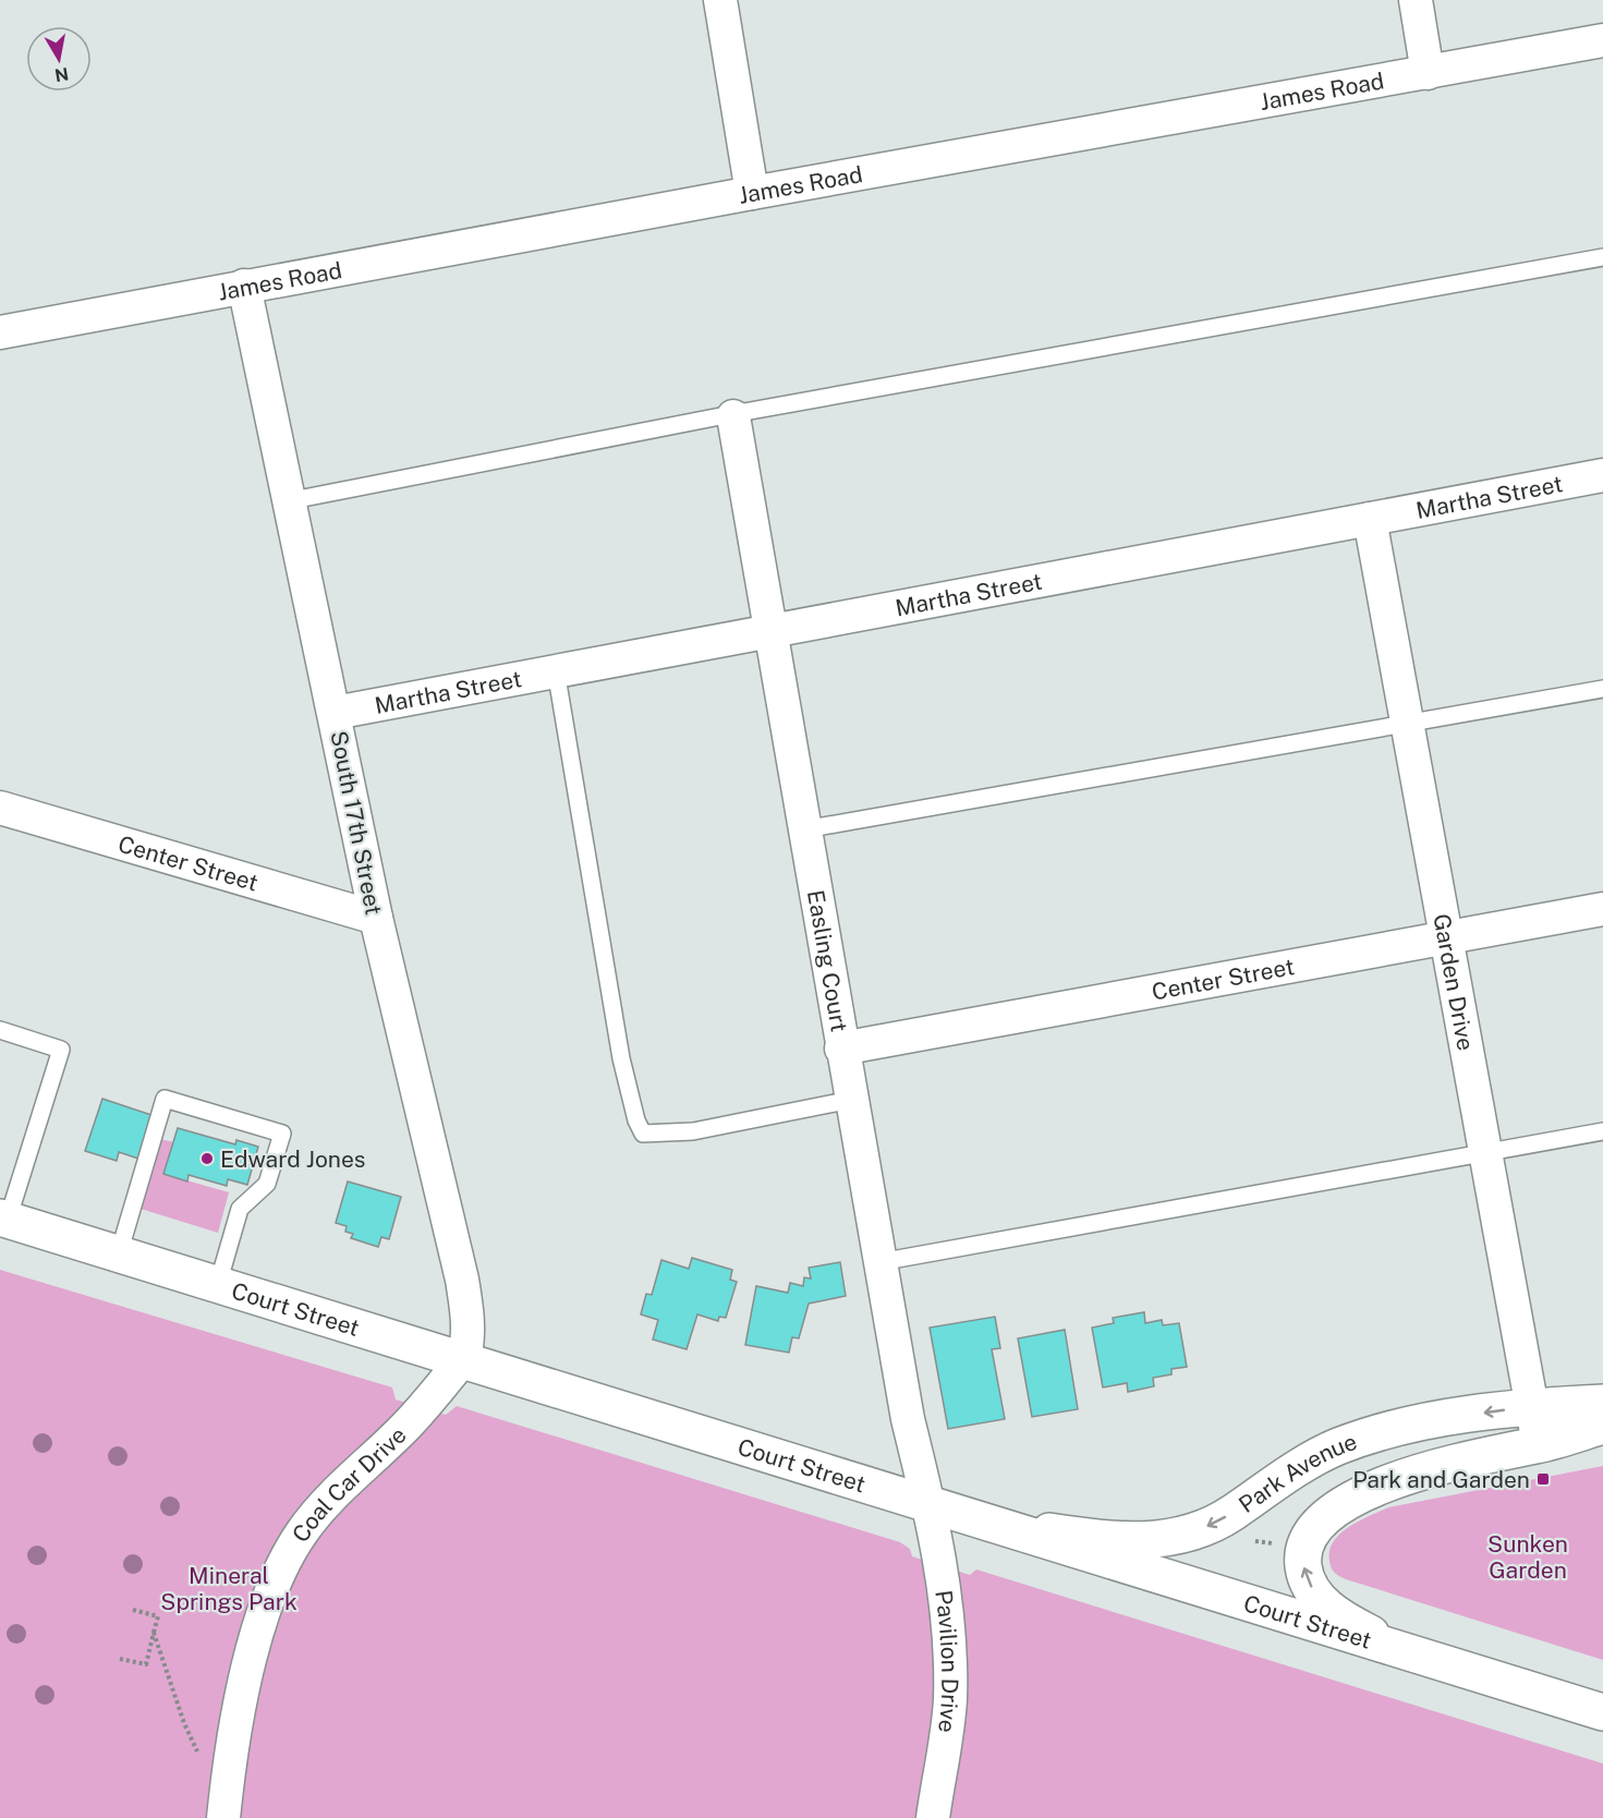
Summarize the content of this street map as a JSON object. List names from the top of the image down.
{
  "streets": {
    "main road": ["Court Street", "Park Avenue"],
    "street": [
      "James Road",
      "Martha Street",
      "South 17th Street",
      "Center Street",
      "Easling Court",
      "Garden Drive",
      "Coal Car Drive",
      "Pavilion Drive"
    ]
  },
  "crossings": [
    ["James Road", "South 17th Street"],
    ["Martha Street", "South 17th Street"],
    ["Martha Street", "Easling Court"],
    ["Martha Street", "Garden Drive"],
    ["South 17th Street", "Center Street"],
    ["South 17th Street", "Court Street"],
    ["South 17th Street", "Coal Car Drive"],
    ["Center Street", "Easling Court"],
    ["Center Street", "Garden Drive"],
    ["Easling Court", "Court Street"],
    ["Easling Court", "Pavilion Drive"],
    ["Garden Drive", "Park Avenue"],
    ["Court Street", "Park Avenue"],
    ["Court Street", "Coal Car Drive"],
    ["Court Street", "Pavilion Drive"]
  ],
  "parks": ["Sunken Garden", "Mineral Springs Park"],
  "places": {
    "other": ["Edward Jones"],
    "transit": ["Park and Garden"]
  },
  "north": "bottom"
}
